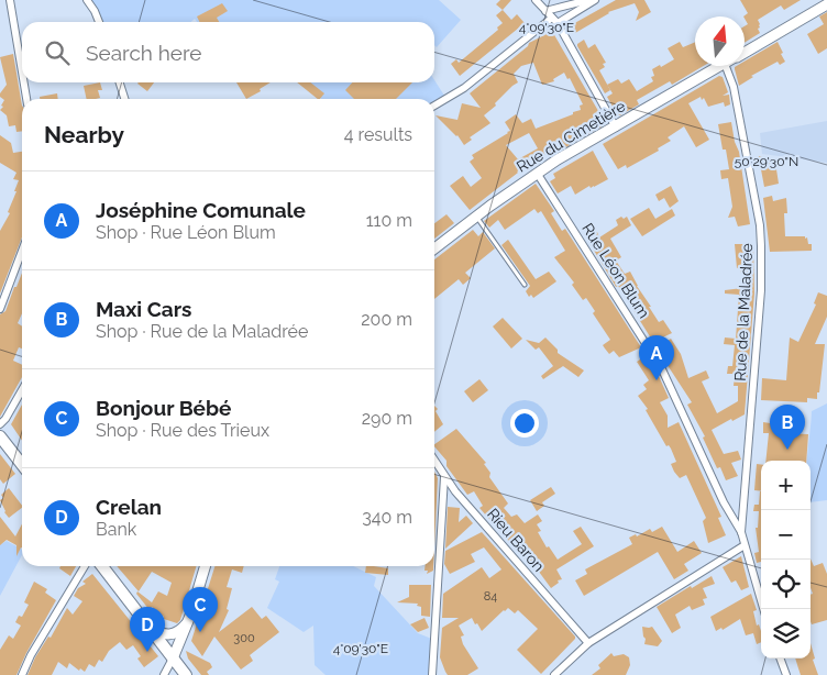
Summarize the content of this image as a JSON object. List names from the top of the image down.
{
  "streets": {
    "street": [
      "Rue du Cimetière",
      "Rue Léon Blum",
      "Rue de la Maladrée",
      "Rieu Baron"
    ]
  },
  "crossings": [
    ["Rue du Cimetière", "Rue Léon Blum"],
    ["Rue Léon Blum", "Rue de la Maladrée"]
  ],
  "house_numbers": ["84", "300"],
  "north": "top",
  "page": {
    "search": "Search here",
    "heading": ["Nearby", "4 results"],
    "list": [
      {
        "mark": "A",
        "name": "Joséphine Comunale",
        "note": "Shop · Rue Léon Blum",
        "value": "110 m"
      },
      {
        "mark": "B",
        "name": "Maxi Cars",
        "note": "Shop · Rue de la Maladrée",
        "value": "200 m"
      },
      {
        "mark": "C",
        "name": "Bonjour Bébé",
        "note": "Shop · Rue des Trieux",
        "value": "290 m"
      },
      {
        "mark": "D",
        "name": "Crelan",
        "note": "Bank",
        "value": "340 m"
      }
    ],
    "pins": [
      "A",
      "B",
      "C",
      "D"
    ],
    "map_buttons": ["+", "−"]
  },
  "coordinates": ["4°09'30\"E", "50°29'30\"N"]
}
